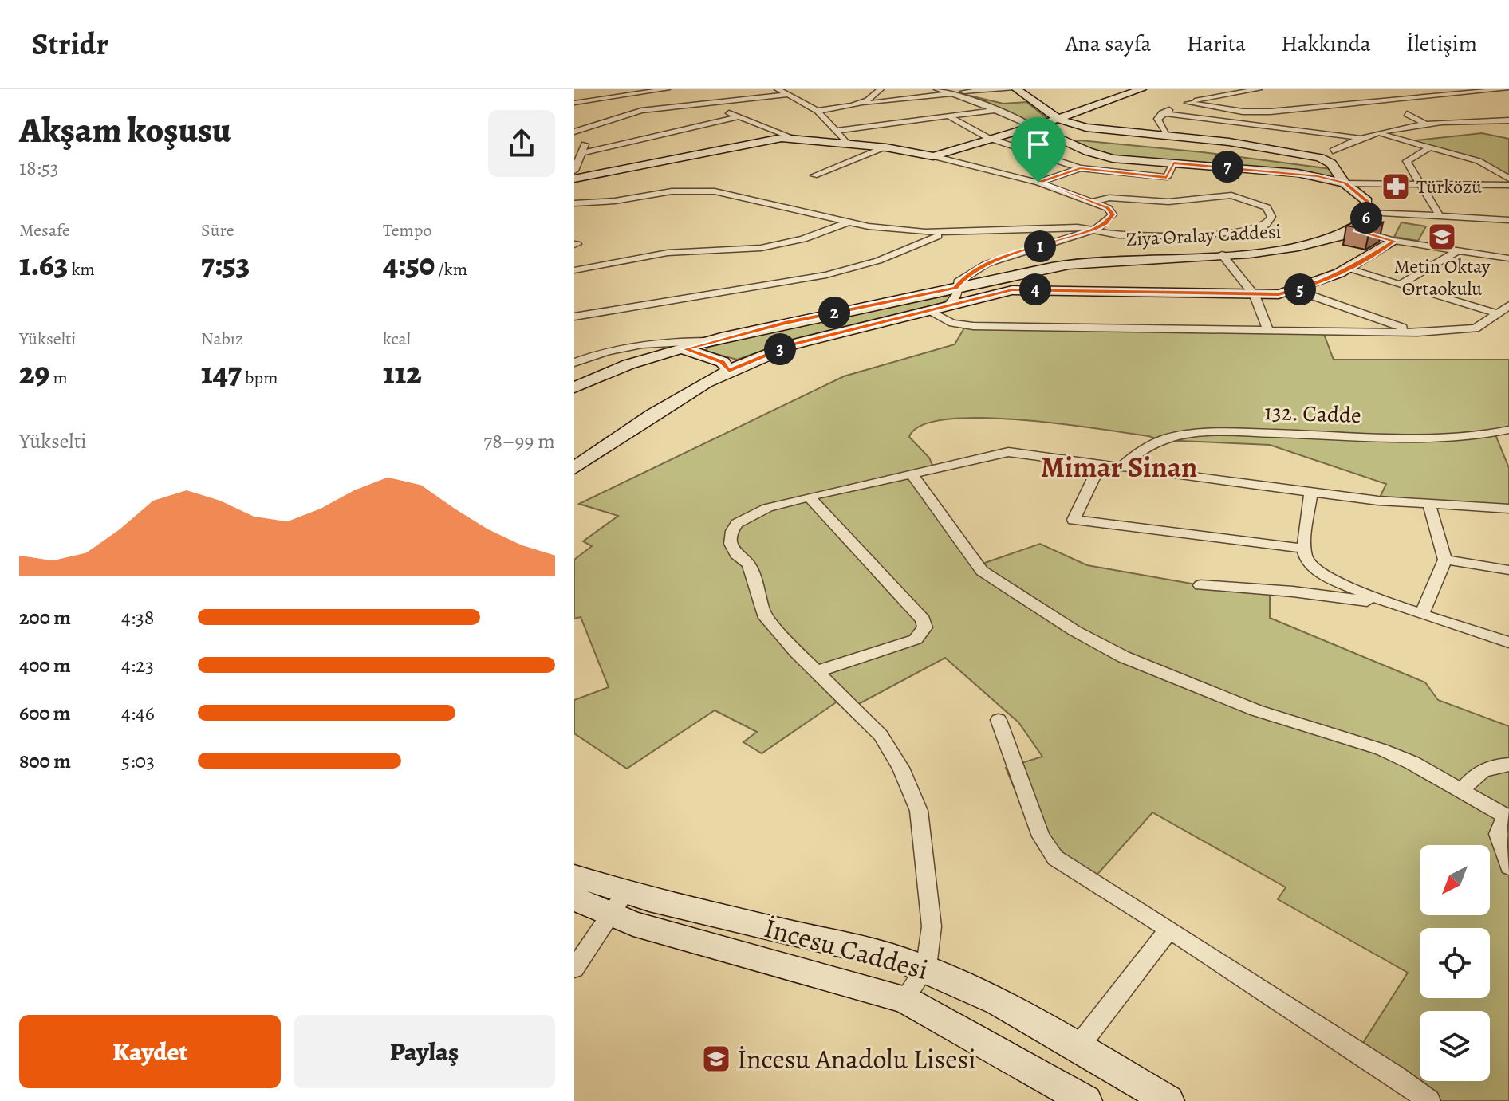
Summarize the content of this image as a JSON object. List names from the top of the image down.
{
  "streets": {
    "main road": ["Ziya Oralay Caddesi", "İncesu Caddesi"],
    "street": ["132. Cadde"]
  },
  "districts": ["Mimar Sinan"],
  "places": {
    "pharmacy": ["Türközü"],
    "school or university": ["Metin Oktay Ortaokulu", "İncesu Anadolu Lisesi"]
  },
  "north": "bottom left",
  "page": {
    "header": "Stridr",
    "nav": [
      "Ana sayfa",
      "Harita",
      "Hakkında",
      "İletişim"
    ],
    "heading": ["Akşam koşusu", "18:53"],
    "pins": [
      "7",
      "6",
      "1",
      "4",
      "5",
      "2",
      "3"
    ],
    "stats": [
      ["Mesafe", "1.63 km"],
      ["Süre", "7:53"],
      ["Tempo", "4:50 /km"],
      ["Yükselti", "29 m"],
      ["Nabız", "147 bpm"],
      ["kcal", "112"]
    ],
    "chart": ["Yükselti", "78–99 m"],
    "list": [
      {
        "name": "200 m",
        "note": "4:38"
      },
      {
        "name": "400 m",
        "note": "4:23"
      },
      {
        "name": "600 m",
        "note": "4:46"
      },
      {
        "name": "800 m",
        "note": "5:03"
      }
    ],
    "buttons": ["Kaydet", "Paylaş"]
  }
}
